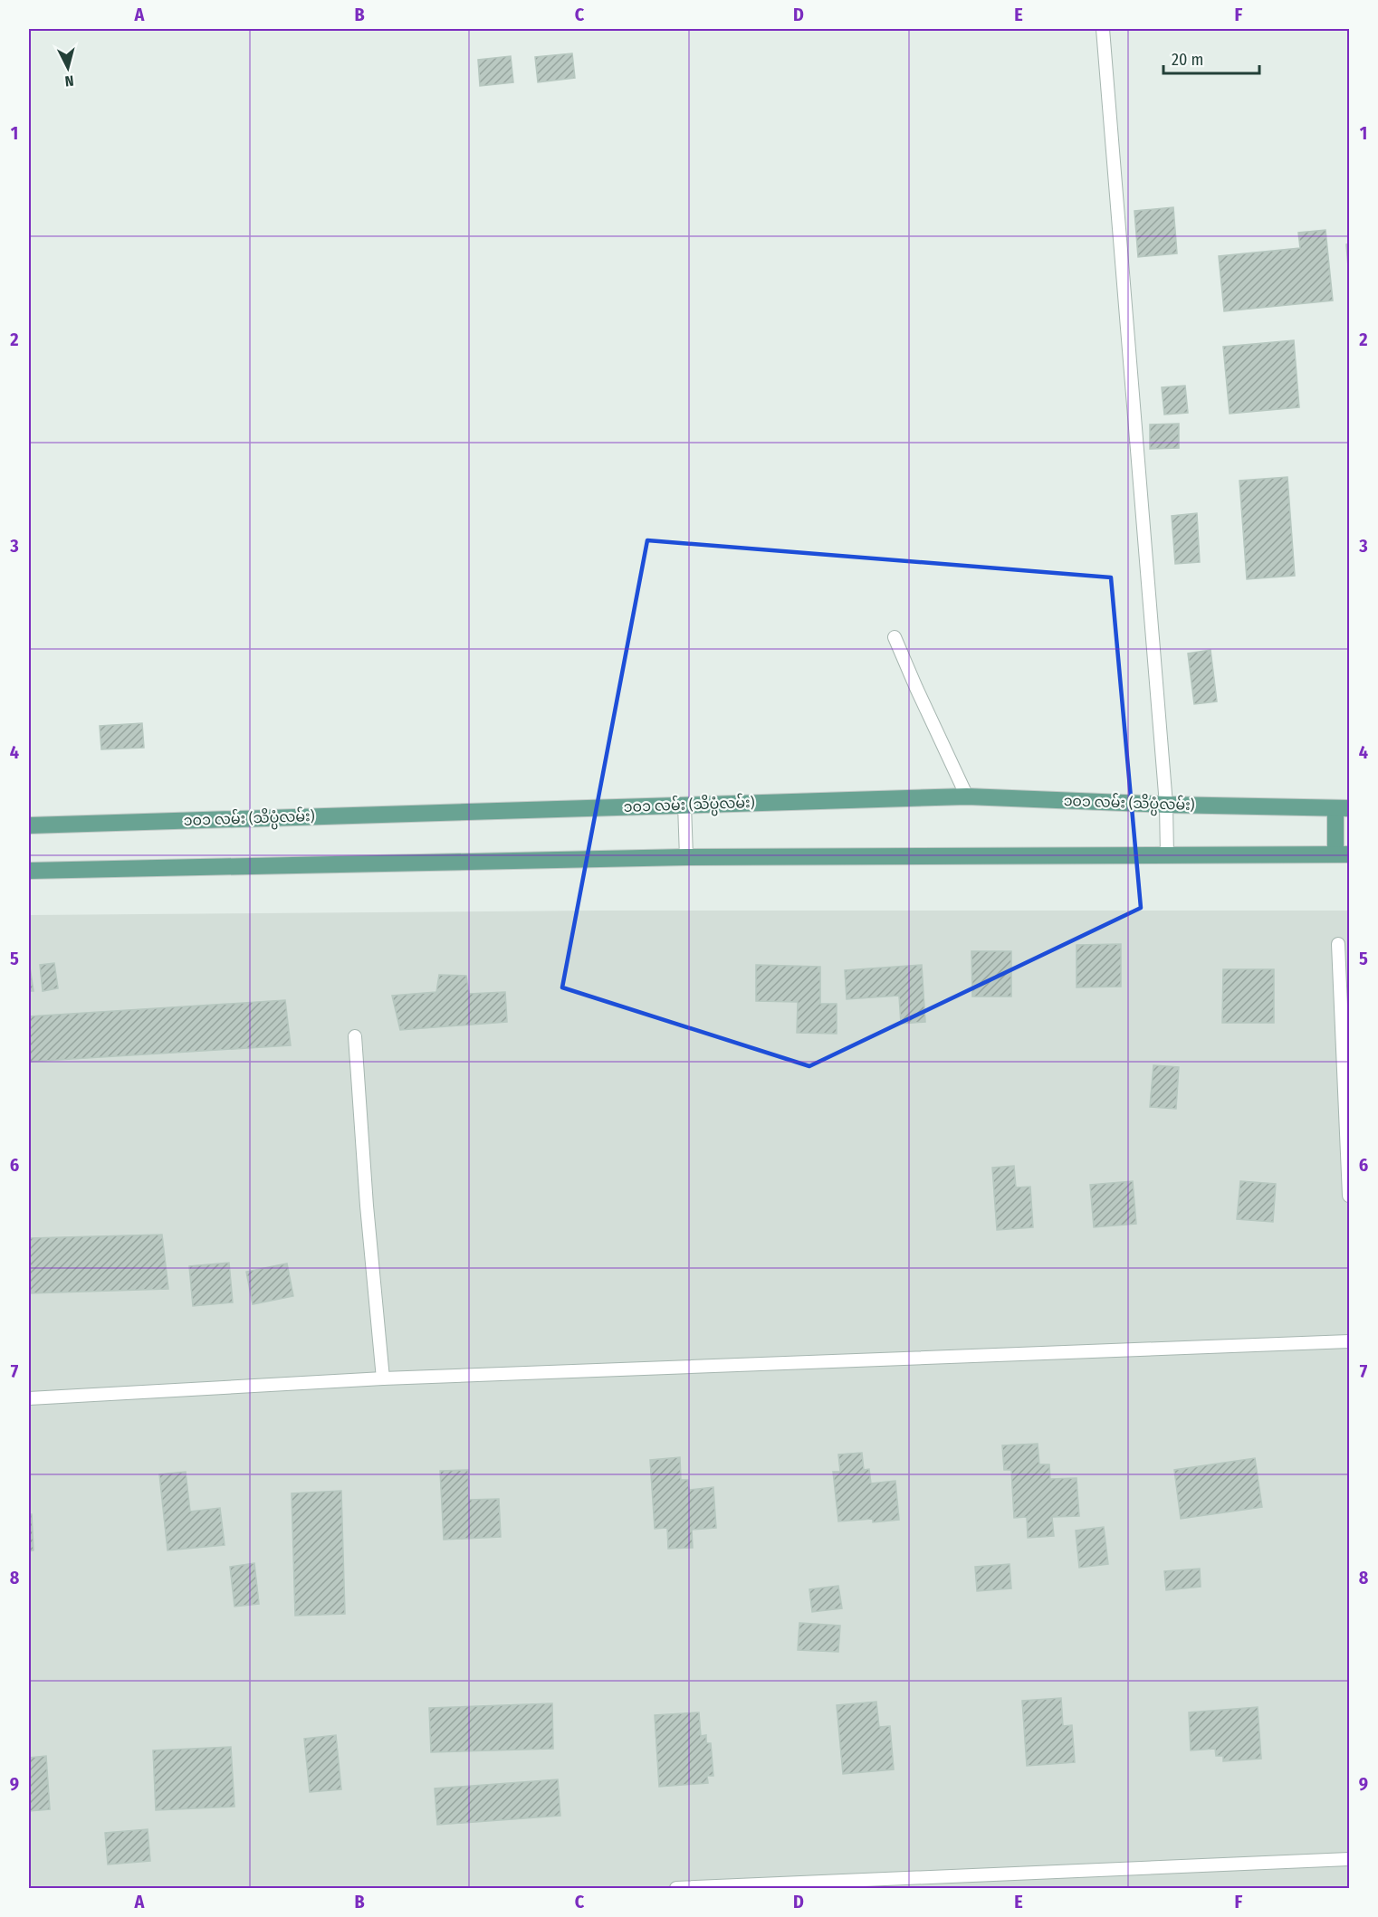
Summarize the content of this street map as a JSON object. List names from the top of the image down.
{
  "streets": {
    "main road": ["၁၀၁ လမ်း (သိပ္ပံလမ်း)"]
  },
  "scale_bar": "20 m",
  "north": "bottom",
  "grid": {
    "columns": [
      "A",
      "B",
      "C",
      "D",
      "E",
      "F"
    ],
    "rows": [
      "1",
      "2",
      "3",
      "4",
      "5",
      "6",
      "7",
      "8",
      "9"
    ]
  }
}
